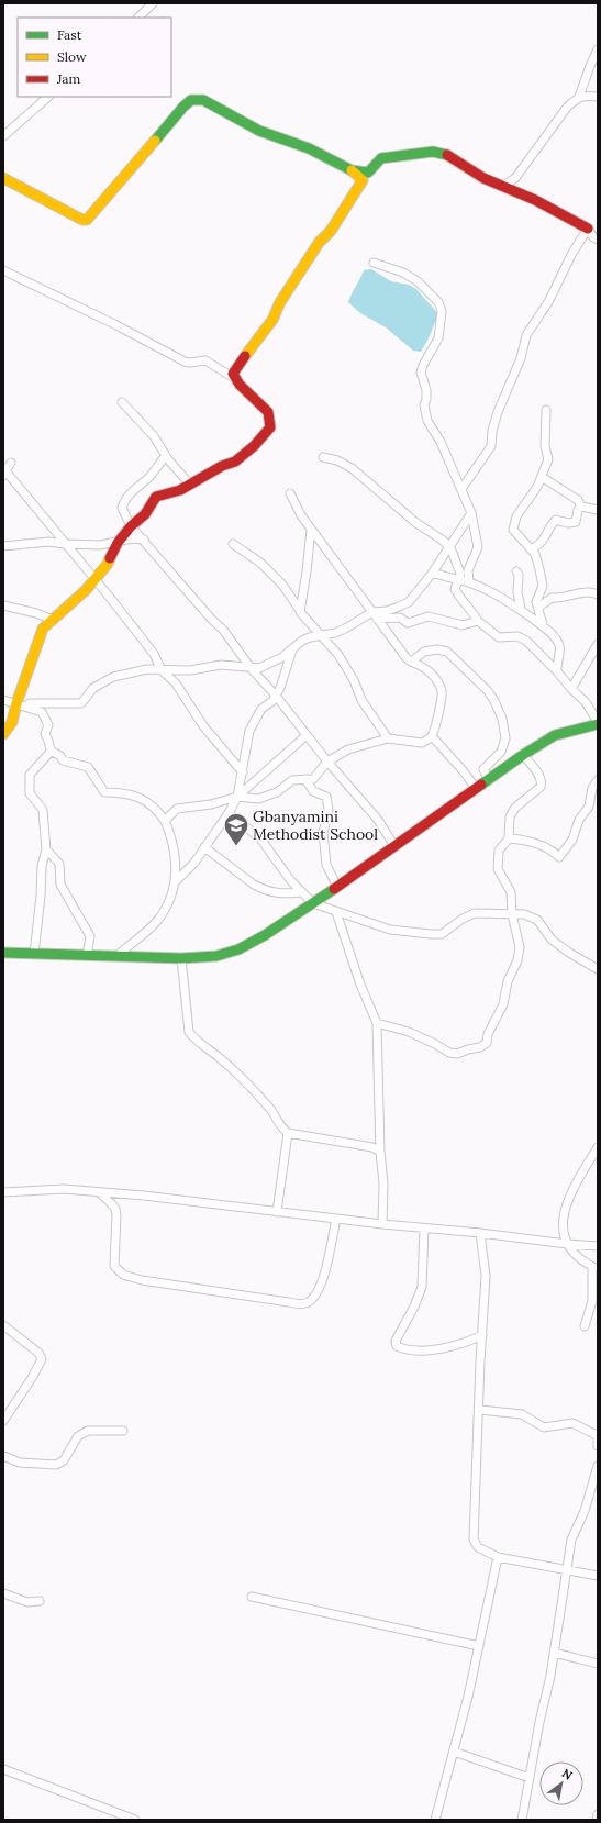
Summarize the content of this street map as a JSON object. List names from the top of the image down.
{
  "places": {
    "school or university": ["Gbanyamini Methodist School"]
  },
  "legend": ["Fast", "Slow", "Jam"],
  "north": "top right"
}
